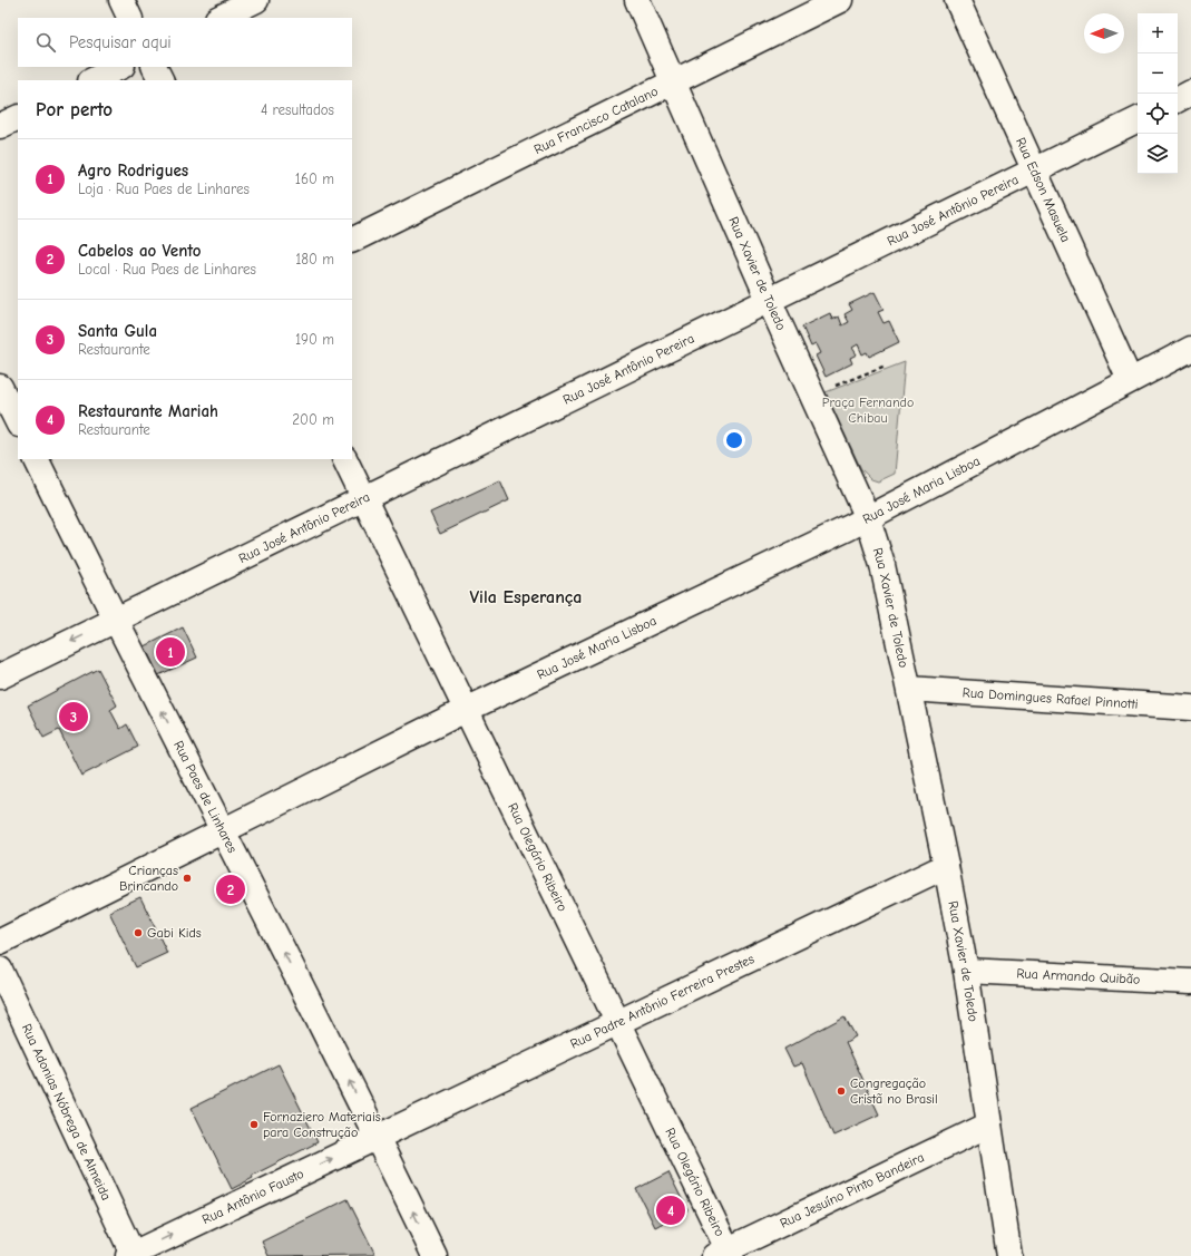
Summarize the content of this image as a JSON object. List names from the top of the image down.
{
  "streets": {
    "street": [
      "Rua Francisco Catalano",
      "Rua Edson Masuela",
      "Rua José Antônio Pereira",
      "Rua Xavier de Toledo",
      "Rua José Maria Lisboa",
      "Rua Domingues Rafael Pinnotti",
      "Rua Paes de Linhares",
      "Rua Olegário Ribeiro",
      "Rua Armando Quibão",
      "Rua Padre Antônio Ferreira Prestes",
      "Rua Adonias Nóbrega de Almeida",
      "Rua Jesuíno Pinto Bandeira",
      "Rua Antônio Fausto"
    ]
  },
  "crossings": [
    ["Rua Francisco Catalano", "Rua Xavier de Toledo"],
    ["Rua Edson Masuela", "Rua José Antônio Pereira"],
    ["Rua Edson Masuela", "Rua José Maria Lisboa"],
    ["Rua José Antônio Pereira", "Rua Xavier de Toledo"],
    ["Rua José Antônio Pereira", "Rua Paes de Linhares"],
    ["Rua José Antônio Pereira", "Rua Olegário Ribeiro"],
    ["Rua Xavier de Toledo", "Rua José Maria Lisboa"],
    ["Rua Xavier de Toledo", "Rua Domingues Rafael Pinnotti"],
    ["Rua Xavier de Toledo", "Rua Armando Quibão"],
    ["Rua Xavier de Toledo", "Rua Padre Antônio Ferreira Prestes"],
    ["Rua Xavier de Toledo", "Rua Jesuíno Pinto Bandeira"],
    ["Rua José Maria Lisboa", "Rua Paes de Linhares"],
    ["Rua José Maria Lisboa", "Rua Olegário Ribeiro"],
    ["Rua Paes de Linhares", "Rua Padre Antônio Ferreira Prestes"],
    ["Rua Paes de Linhares", "Rua Antônio Fausto"],
    ["Rua Olegário Ribeiro", "Rua Padre Antônio Ferreira Prestes"],
    ["Rua Olegário Ribeiro", "Rua Jesuíno Pinto Bandeira"],
    ["Rua Padre Antônio Ferreira Prestes", "Rua Antônio Fausto"],
    ["Rua Adonias Nóbrega de Almeida", "Rua Antônio Fausto"]
  ],
  "one_way": ["Rua Paes de Linhares", "Rua Antônio Fausto"],
  "districts": ["Vila Esperança"],
  "parks": ["Praça Fernando Chibau"],
  "places": [
    "Crianças Brincando",
    "Gabi Kids",
    "Congregação Cristã no Brasil",
    "Fornaziero Materiais para Construção"
  ],
  "north": "left",
  "page": {
    "map_buttons": ["+", "−"],
    "search": "Pesquisar aqui",
    "heading": ["Por perto", "4 resultados"],
    "list": [
      {
        "mark": "1",
        "name": "Agro Rodrigues",
        "note": "Loja · Rua Paes de Linhares",
        "value": "160 m"
      },
      {
        "mark": "2",
        "name": "Cabelos ao Vento",
        "note": "Local · Rua Paes de Linhares",
        "value": "180 m"
      },
      {
        "mark": "3",
        "name": "Santa Gula",
        "note": "Restaurante",
        "value": "190 m"
      },
      {
        "mark": "4",
        "name": "Restaurante Mariah",
        "note": "Restaurante",
        "value": "200 m"
      }
    ],
    "pins": [
      "1",
      "3",
      "2",
      "4"
    ]
  }
}
